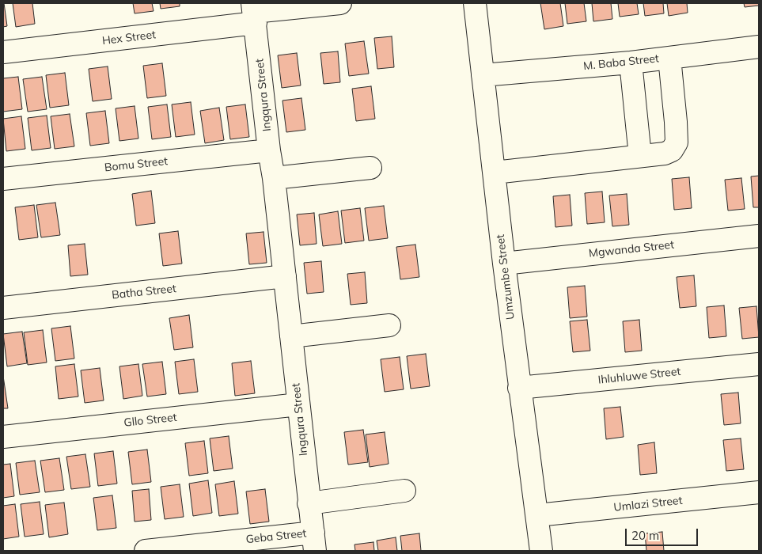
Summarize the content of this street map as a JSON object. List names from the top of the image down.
{
  "streets": {
    "street": [
      "Hex Street",
      "M. Baba Street",
      "Ingqura Street",
      "Bomu Street",
      "Mgwanda Street",
      "Umzumbe Street",
      "Batha Street",
      "Ihluhluwe Street",
      "Gllo Street",
      "Umlazi Street",
      "Geba Street"
    ]
  },
  "crossings": [
    ["Hex Street", "Ingqura Street"],
    ["M. Baba Street", "Umzumbe Street"],
    ["Ingqura Street", "Bomu Street"],
    ["Ingqura Street", "Batha Street"],
    ["Ingqura Street", "Gllo Street"],
    ["Ingqura Street", "Geba Street"],
    ["Mgwanda Street", "Umzumbe Street"],
    ["Umzumbe Street", "Ihluhluwe Street"],
    ["Umzumbe Street", "Umlazi Street"]
  ],
  "scale_bar": "20 m"
}
